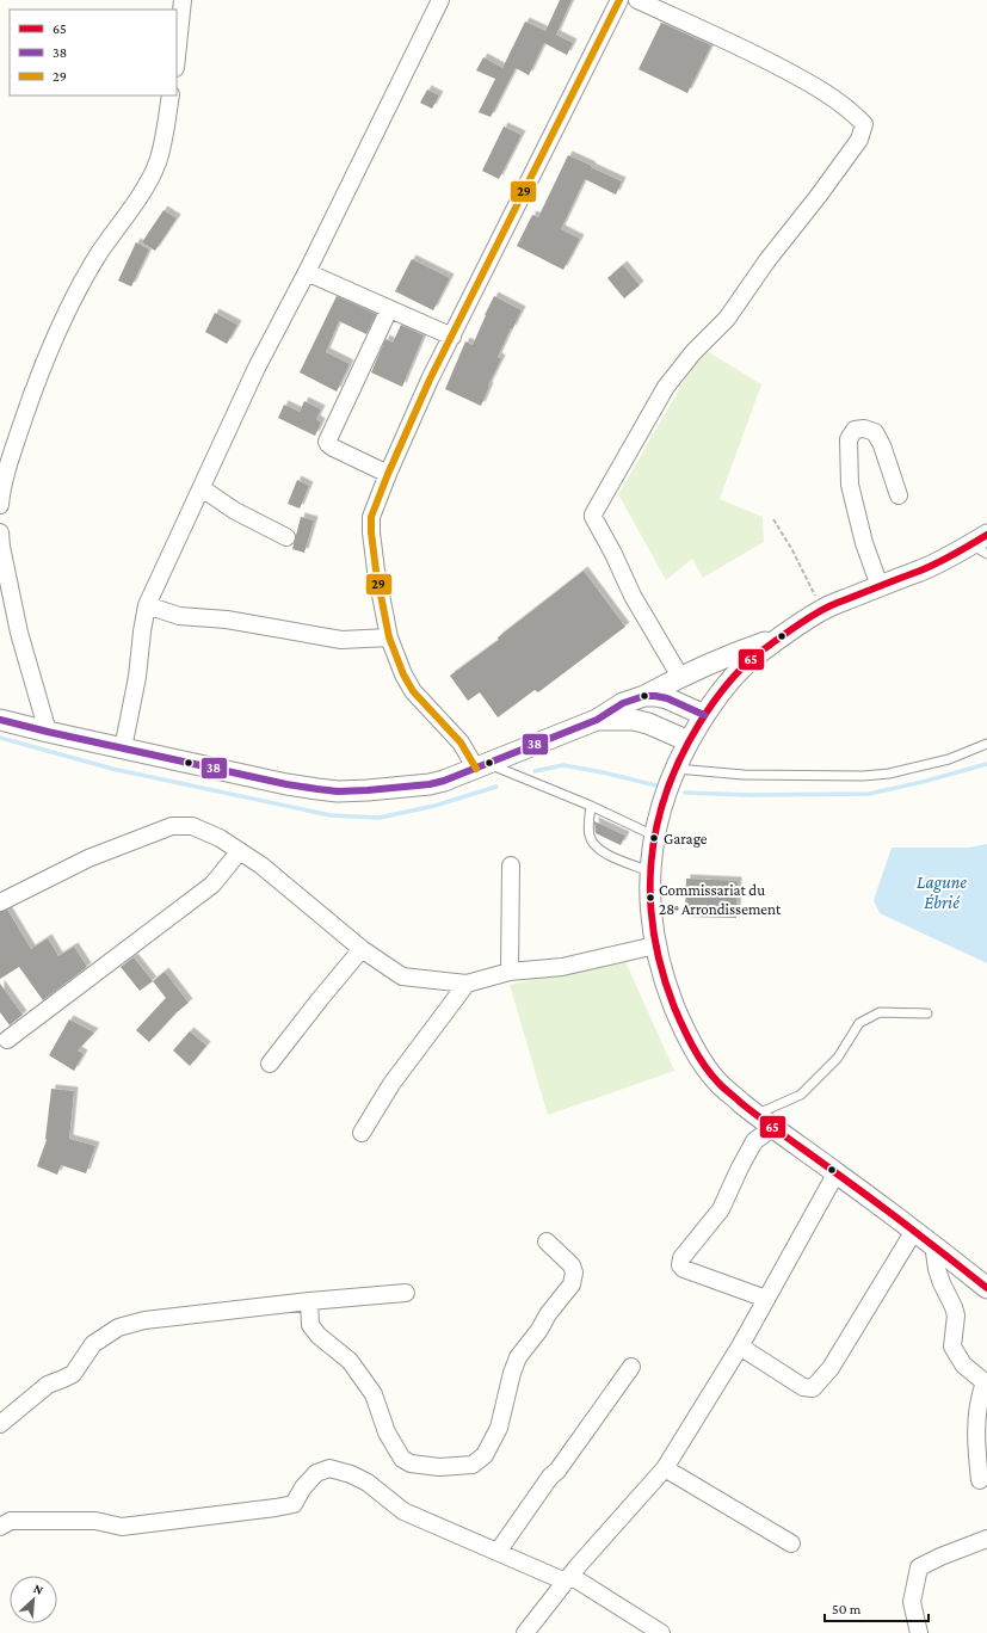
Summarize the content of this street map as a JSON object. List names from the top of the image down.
{
  "water": ["Lagune Ébrié"],
  "places": ["Garage", "Commissariat du 28ᵉ Arrondissement"],
  "lines": ["transit line 29", "transit line 65", "transit line 38"],
  "legend": ["65", "38", "29"],
  "scale_bar": "50 m",
  "north": "top right"
}
